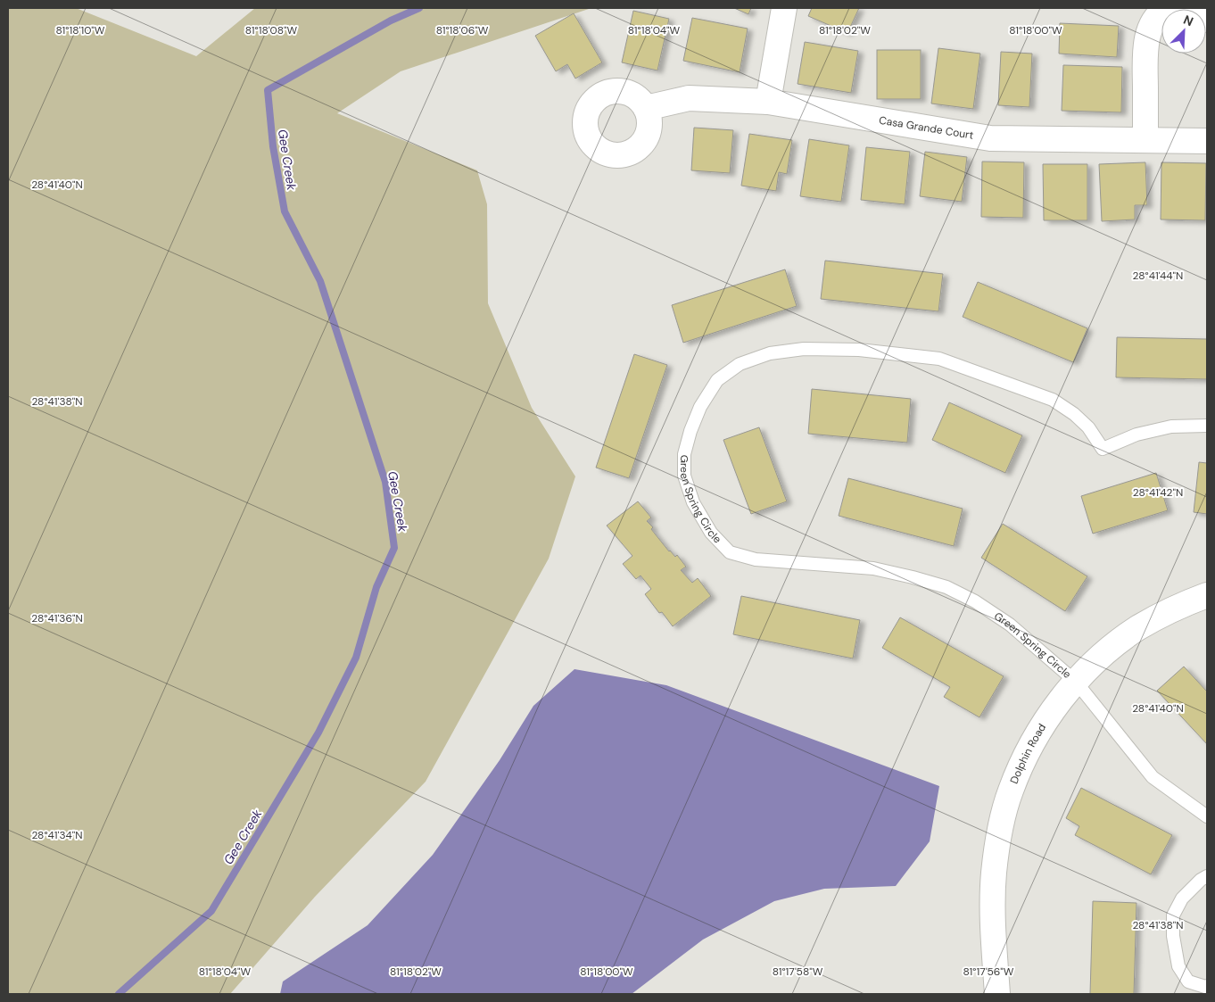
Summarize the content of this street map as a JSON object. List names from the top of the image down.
{
  "streets": {
    "street": ["Casa Grande Court", "Dolphin Road"],
    "lane": ["Green Spring Circle"]
  },
  "crossings": [
    ["Green Spring Circle", "Dolphin Road"]
  ],
  "water": ["Gee Creek"],
  "north": "top right",
  "coordinates": [
    "81°18'10\"W",
    "81°18'08\"W",
    "81°18'06\"W",
    "81°18'04\"W",
    "81°18'02\"W",
    "81°18'00\"W",
    "28°41'40\"N",
    "28°41'44\"N",
    "28°41'38\"N",
    "28°41'42\"N",
    "28°41'36\"N",
    "28°41'34\"N",
    "81°17'58\"W",
    "81°17'56\"W"
  ]
}
